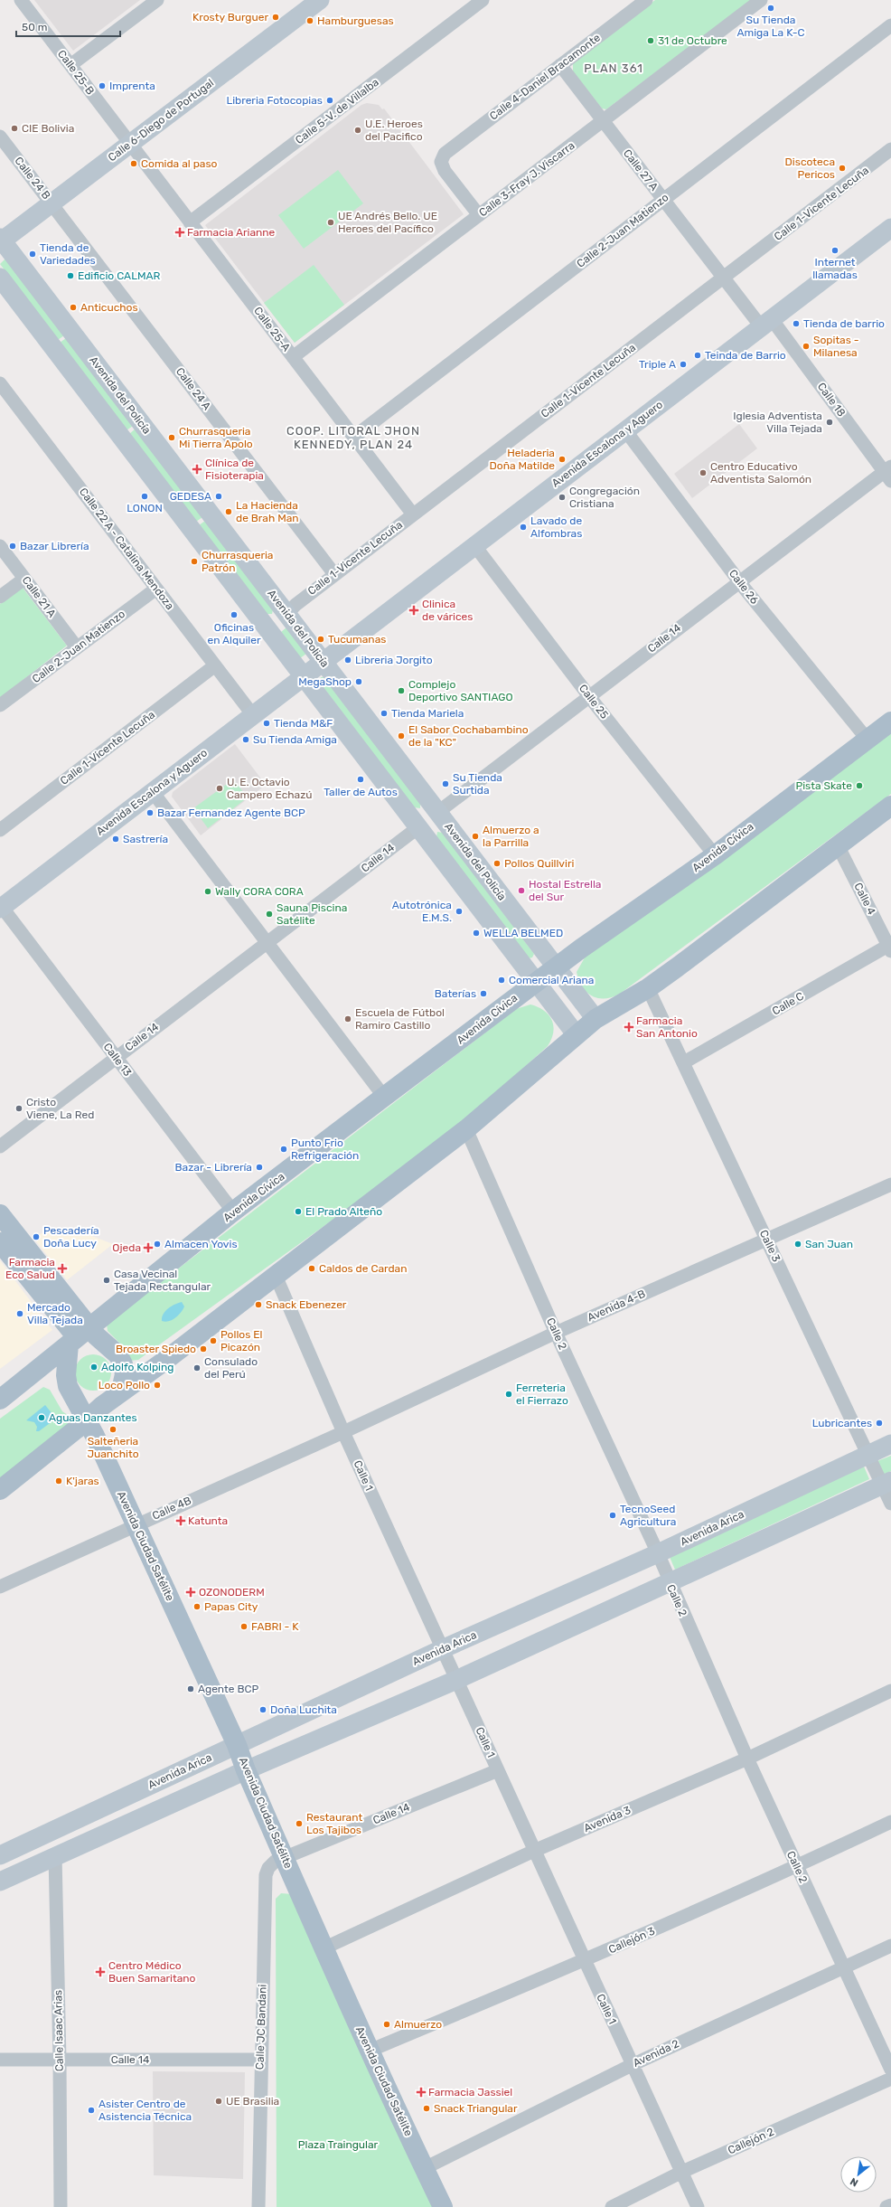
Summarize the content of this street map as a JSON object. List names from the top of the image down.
{
  "streets": {
    "main road": ["Avenida Cívica", "Avenida Ciudad Satélite"],
    "street": [
      "Calle 25-B",
      "Calle 4-Daniel Bracamonte",
      "Calle 5-V. de Villalba",
      "Calle 6-Diego de Portugal",
      "Calle 27 A",
      "Calle 24 B",
      "Calle 3-Fray J. Viscarra",
      "Calle 1-Vicente Lecuña",
      "Calle 2-Juan Matienzo",
      "Calle 25-A",
      "Calle 24 A",
      "Avenida del Policía",
      "Calle 18",
      "Avenida Escalona y Aguero",
      "Calle 22 A - Catalina Mendoza",
      "Calle 26",
      "Calle 21 A",
      "Calle 14",
      "Calle 25",
      "Calle 4",
      "Calle C",
      "Calle 13",
      "Calle 3",
      "Avenida 4-B",
      "Calle 2",
      "Calle 1",
      "Calle 4B",
      "Avenida Arica",
      "Avenida 3",
      "Callejón 3",
      "Calle JC Bandani",
      "Calle Isaac Arias",
      "Avenida 2",
      "Callejón 2"
    ]
  },
  "crossings": [
    ["Calle 25-B", "Calle 6-Diego de Portugal"],
    ["Calle 25-B", "Calle 25-A"],
    ["Calle 4-Daniel Bracamonte", "Calle 27 A"],
    ["Calle 4-Daniel Bracamonte", "Calle 3-Fray J. Viscarra"],
    ["Calle 5-V. de Villalba", "Calle 25-A"],
    ["Calle 6-Diego de Portugal", "Calle 24 B"],
    ["Calle 6-Diego de Portugal", "Calle 25-A"],
    ["Calle 6-Diego de Portugal", "Calle 24 A"],
    ["Calle 6-Diego de Portugal", "Avenida del Policía"],
    ["Calle 27 A", "Calle 3-Fray J. Viscarra"],
    ["Calle 27 A", "Calle 1-Vicente Lecuña"],
    ["Calle 27 A", "Calle 2-Juan Matienzo"],
    ["Calle 27 A", "Calle 18"],
    ["Calle 27 A", "Avenida Escalona y Aguero"],
    ["Calle 24 B", "Calle 24 A"],
    ["Calle 3-Fray J. Viscarra", "Calle 25-A"],
    ["Calle 1-Vicente Lecuña", "Calle 25-A"],
    ["Calle 1-Vicente Lecuña", "Calle 24 A"],
    ["Calle 1-Vicente Lecuña", "Avenida del Policía"],
    ["Calle 1-Vicente Lecuña", "Calle 22 A - Catalina Mendoza"],
    ["Calle 2-Juan Matienzo", "Calle 25-A"],
    ["Calle 2-Juan Matienzo", "Calle 22 A - Catalina Mendoza"],
    ["Calle 2-Juan Matienzo", "Calle 21 A"],
    ["Avenida del Policía", "Avenida Escalona y Aguero"],
    ["Avenida del Policía", "Calle 14"],
    ["Avenida del Policía", "Avenida Cívica"],
    ["Calle 18", "Avenida Escalona y Aguero"],
    ["Calle 18", "Calle 14"],
    ["Avenida Escalona y Aguero", "Calle 22 A - Catalina Mendoza"],
    ["Avenida Escalona y Aguero", "Calle 26"],
    ["Avenida Escalona y Aguero", "Calle 25"],
    ["Avenida Escalona y Aguero", "Calle 13"],
    ["Calle 26", "Calle 14"],
    ["Calle 26", "Avenida Cívica"],
    ["Calle 14", "Calle 25"],
    ["Calle 14", "Calle 13"],
    ["Calle 14", "Calle 1"],
    ["Calle 14", "Avenida Ciudad Satélite"],
    ["Calle 14", "Calle JC Bandani"],
    ["Calle 14", "Calle Isaac Arias"],
    ["Calle 25", "Avenida Cívica"],
    ["Avenida Cívica", "Calle 13"],
    ["Avenida Cívica", "Avenida Ciudad Satélite"],
    ["Calle 4", "Calle C"],
    ["Calle C", "Calle 3"],
    ["Calle 3", "Avenida 4-B"],
    ["Calle 3", "Avenida Arica"],
    ["Avenida 4-B", "Calle 2"],
    ["Avenida 4-B", "Calle 1"],
    ["Avenida 4-B", "Calle 4B"],
    ["Calle 2", "Avenida Arica"],
    ["Calle 2", "Avenida 3"],
    ["Calle 2", "Callejón 3"],
    ["Calle 2", "Avenida 2"],
    ["Calle 1", "Calle 4B"],
    ["Calle 1", "Avenida Arica"],
    ["Calle 1", "Avenida 3"],
    ["Calle 1", "Callejón 3"],
    ["Calle 1", "Avenida 2"],
    ["Calle 1", "Callejón 2"],
    ["Calle 4B", "Avenida Ciudad Satélite"],
    ["Avenida Arica", "Avenida Ciudad Satélite"],
    ["Avenida Ciudad Satélite", "Avenida 3"],
    ["Avenida Ciudad Satélite", "Callejón 3"],
    ["Avenida Ciudad Satélite", "Calle JC Bandani"],
    ["Avenida Ciudad Satélite", "Avenida 2"]
  ],
  "districts": ["PLAN 361", "COOP. LITORAL JHON KENNEDY, PLAN 24"],
  "parks": ["Plaza Traingular"],
  "places": {
    "other": [
      "Su Tienda Amiga La K-C",
      "Krosty Burguer",
      "Hamburguesas",
      "31 de Octubre",
      "Imprenta",
      "Libreria Fotocopias",
      "CIE Bolivia",
      "U.E. Heroes del Pacifico",
      "Comida al paso",
      "Discoteca Pericos",
      "UE Andrés Bello. UE Heroes del Pacífico",
      "Internet llamadas",
      "Tienda de Variedades",
      "Edificio CALMAR",
      "Anticuchos",
      "Tienda de barrio",
      "Sopitas - Milanesa",
      "Teinda de Barrio",
      "Triple A",
      "Iglesia Adventista Villa Tejada",
      "Churrasqueria Mi Tierra Apolo",
      "Heladeria Doña Matilde",
      "Centro Educativo Adventista Salomón",
      "LONON",
      "GEDESA",
      "Congregación Cristiana",
      "La Hacienda de Brah Man",
      "Lavado de Alfombras",
      "Bazar Librería",
      "Churrasqueria Patrón",
      "Oficinas en Alquiler",
      "Tucumanas",
      "Libreria Jorgito",
      "MegaShop",
      "Complejo Deportivo SANTIAGO",
      "Tienda Mariela",
      "Tienda M&F",
      "El Sabor Cochabambino de la \"KC\"",
      "Su Tienda Amiga",
      "Taller de Autos",
      "Su Tienda Surtida",
      "Pista Skate",
      "U. E. Octavio Campero Echazú",
      "Bazar Fernandez Agente BCP",
      "Almuerzo a la Parrilla",
      "Sastrería",
      "Pollos Quillviri",
      "Hostal Estrella del Sur",
      "Wally CORA CORA",
      "Autotrónica E.M.S.",
      "Sauna Piscina Satélite",
      "WELLA BELMED",
      "Comercial Ariana",
      "Baterías",
      "Escuela de Fútbol Ramiro Castillo",
      "Cristo Viene, La Red",
      "Punto Frio Refrigeración",
      "Bazar - Librería",
      "El Prado Alteño",
      "Pescadería Doña Lucy",
      "Almacen Yovis",
      "San Juan",
      "Caldos de Cardan",
      "Casa Vecinal Tejada Rectangular",
      "Snack Ebenezer",
      "Mercado Villa Tejada",
      "Pollos El Picazón",
      "Broaster Spiedo",
      "Adolfo Kolping",
      "Consulado del Perú",
      "Loco Pollo",
      "Ferreteria el Fierrazo",
      "Aguas Danzantes",
      "Lubricantes",
      "Salteñeria Juanchito",
      "K'jaras",
      "TecnoSeed Agricultura",
      "Papas City",
      "FABRI - K",
      "Agente BCP",
      "Doña Luchita",
      "Restaurant Los Tajibos",
      "Almuerzo",
      "UE Brasilia",
      "Snack Triangular",
      "Asister Centro de Asistencia Técnica"
    ],
    "health": [
      "Farmacia Arianne",
      "Clínica de Fisioterapia",
      "Clinica de várices",
      "Farmacia San Antonio",
      "Ojeda",
      "Farmacia Eco Salud",
      "Katunta",
      "OZONODERM",
      "Centro Médico Buen Samaritano",
      "Farmacia Jassiel"
    ]
  },
  "scale_bar": "50 m",
  "north": "bottom left"
}
